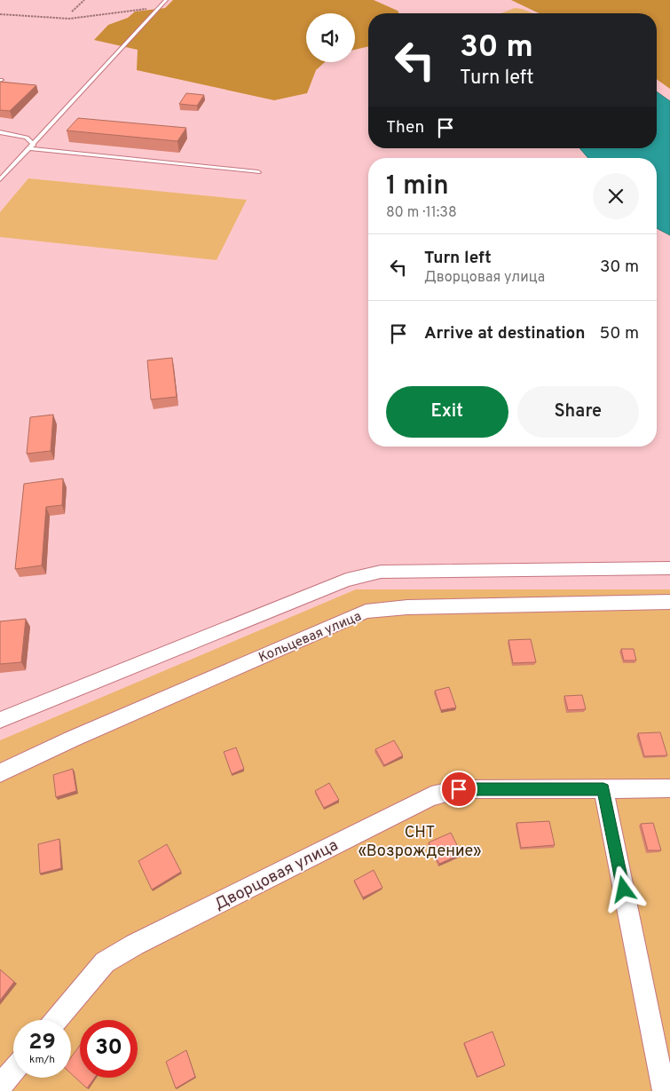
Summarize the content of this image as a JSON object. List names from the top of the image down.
{
  "streets": {
    "street": ["Кольцевая улица", "Дворцовая улица"]
  },
  "parks": ["СНТ «Возрождение»"],
  "page": {
    "turn": ["30 m", "Turn left"],
    "then": "Then",
    "heading": ["1 min", "80 m · 11:38"],
    "list": [
      {
        "name": "Turn left",
        "note": "Дворцовая улица",
        "value": "30 m"
      },
      {
        "name": "Arrive at destination",
        "value": "50 m"
      }
    ],
    "buttons": ["Exit", "Share"],
    "speed": "29 km/h",
    "limit": "30"
  }
}
